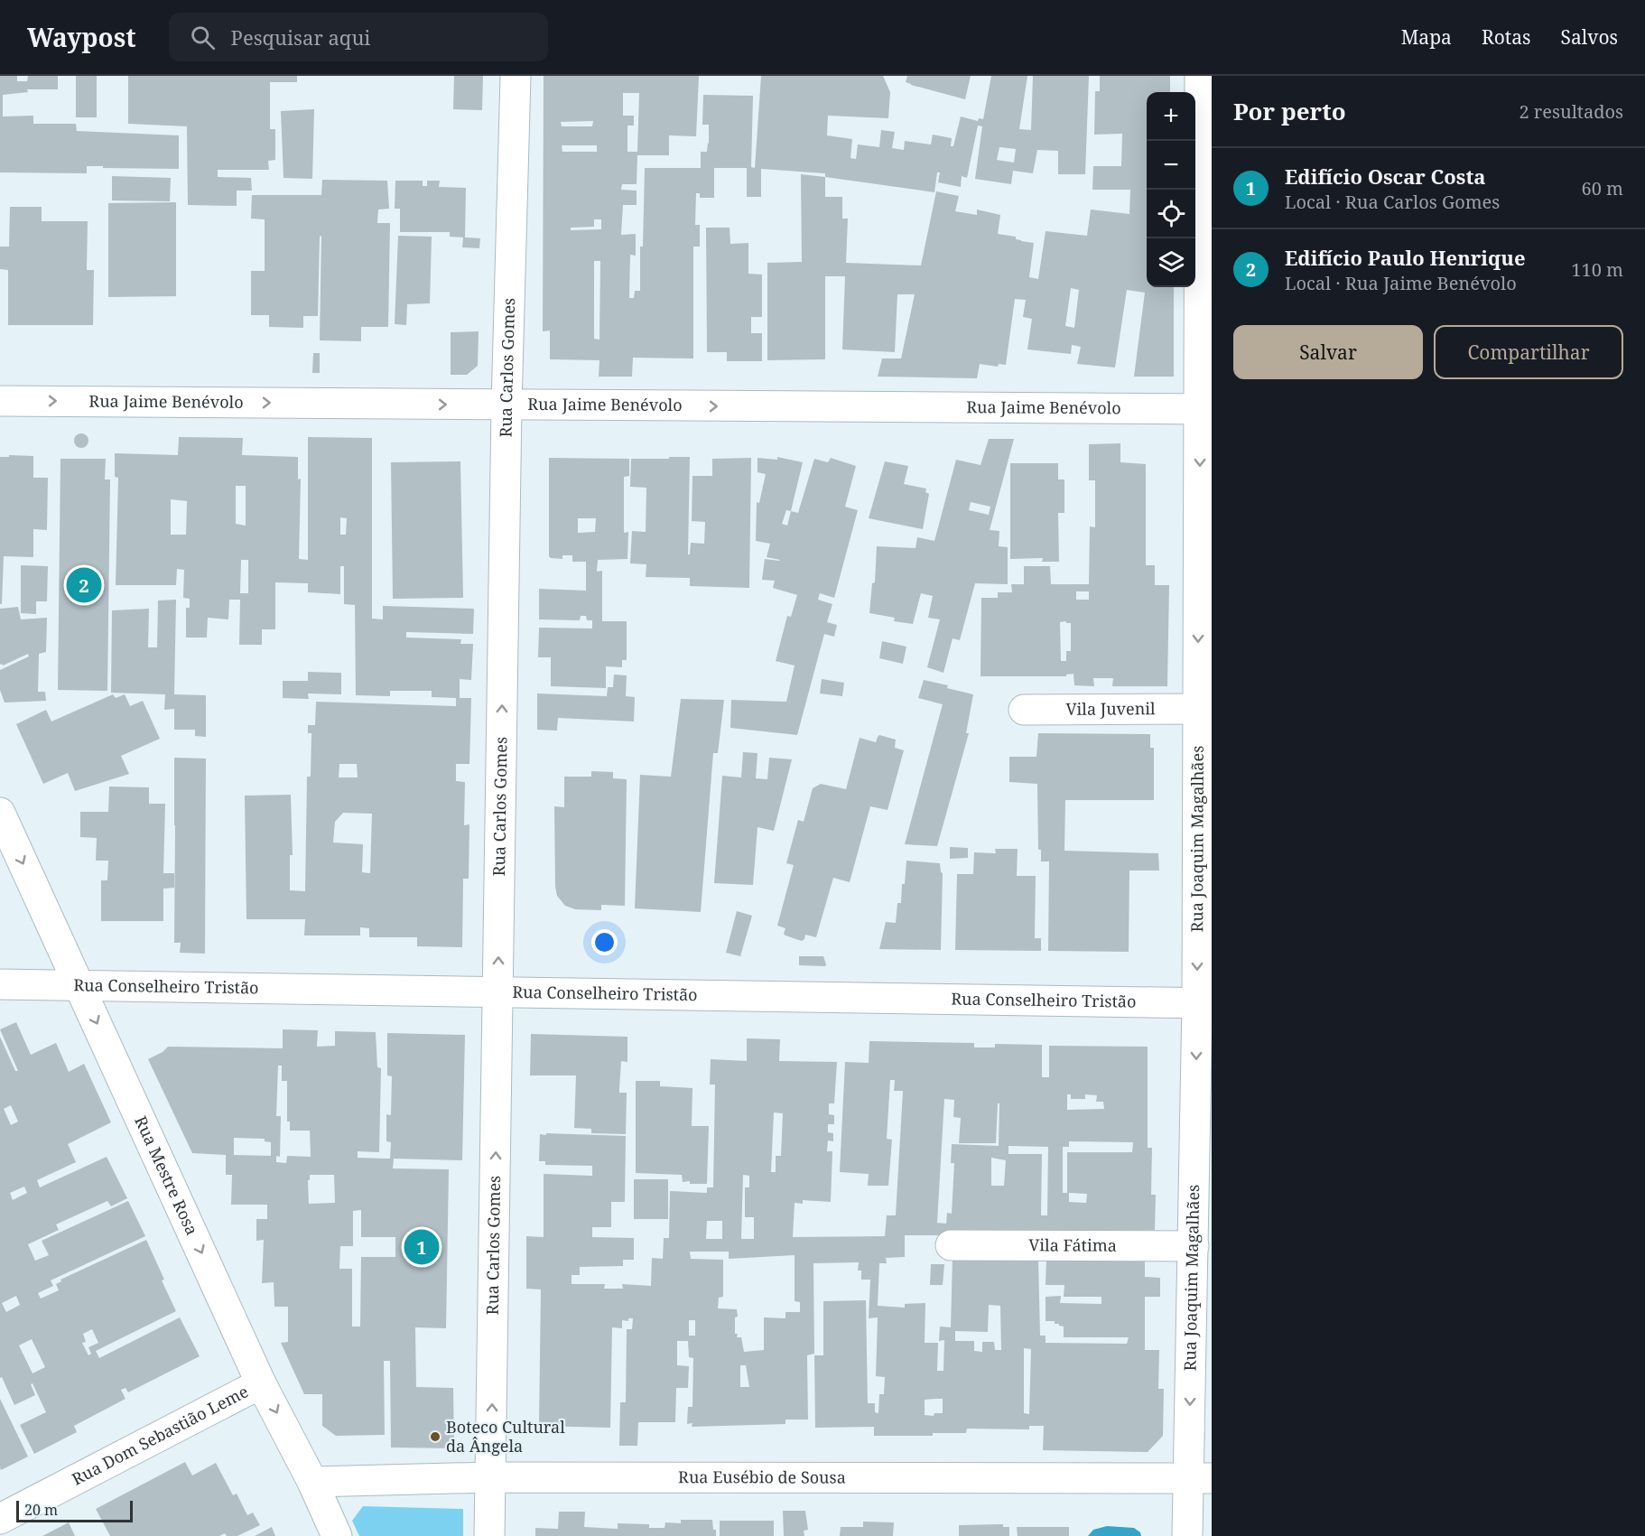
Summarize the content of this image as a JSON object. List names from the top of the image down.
{
  "streets": {
    "street": [
      "Rua Carlos Gomes",
      "Rua Jaime Benévolo",
      "Vila Juvenil",
      "Rua Joaquim Magalhães",
      "Rua Conselheiro Tristão",
      "Rua Mestre Rosa",
      "Vila Fátima",
      "Rua Dom Sebastião Leme",
      "Rua Eusébio de Sousa"
    ]
  },
  "crossings": [
    ["Rua Carlos Gomes", "Rua Jaime Benévolo"],
    ["Rua Carlos Gomes", "Rua Conselheiro Tristão"],
    ["Rua Carlos Gomes", "Rua Eusébio de Sousa"],
    ["Rua Jaime Benévolo", "Rua Joaquim Magalhães"],
    ["Vila Juvenil", "Rua Joaquim Magalhães"],
    ["Rua Joaquim Magalhães", "Rua Conselheiro Tristão"],
    ["Rua Joaquim Magalhães", "Vila Fátima"],
    ["Rua Joaquim Magalhães", "Rua Eusébio de Sousa"],
    ["Rua Conselheiro Tristão", "Rua Mestre Rosa"],
    ["Rua Mestre Rosa", "Rua Dom Sebastião Leme"],
    ["Rua Mestre Rosa", "Rua Eusébio de Sousa"]
  ],
  "one_way": [
    "Rua Carlos Gomes",
    "Rua Jaime Benévolo",
    "Rua Joaquim Magalhães",
    "Rua Mestre Rosa"
  ],
  "places": ["Boteco Cultural da Ângela"],
  "scale_bar": "20 m",
  "page": {
    "header": "Waypost",
    "search": "Pesquisar aqui",
    "nav": ["Mapa", "Rotas", "Salvos"],
    "heading": ["Por perto", "2 resultados"],
    "map_buttons": ["+", "−"],
    "list": [
      {
        "mark": "1",
        "name": "Edifício Oscar Costa",
        "note": "Local · Rua Carlos Gomes",
        "value": "60 m"
      },
      {
        "mark": "2",
        "name": "Edifício Paulo Henrique",
        "note": "Local · Rua Jaime Benévolo",
        "value": "110 m"
      }
    ],
    "buttons": ["Salvar", "Compartilhar"],
    "pins": ["2", "1"],
    "scale": "20 m"
  }
}
